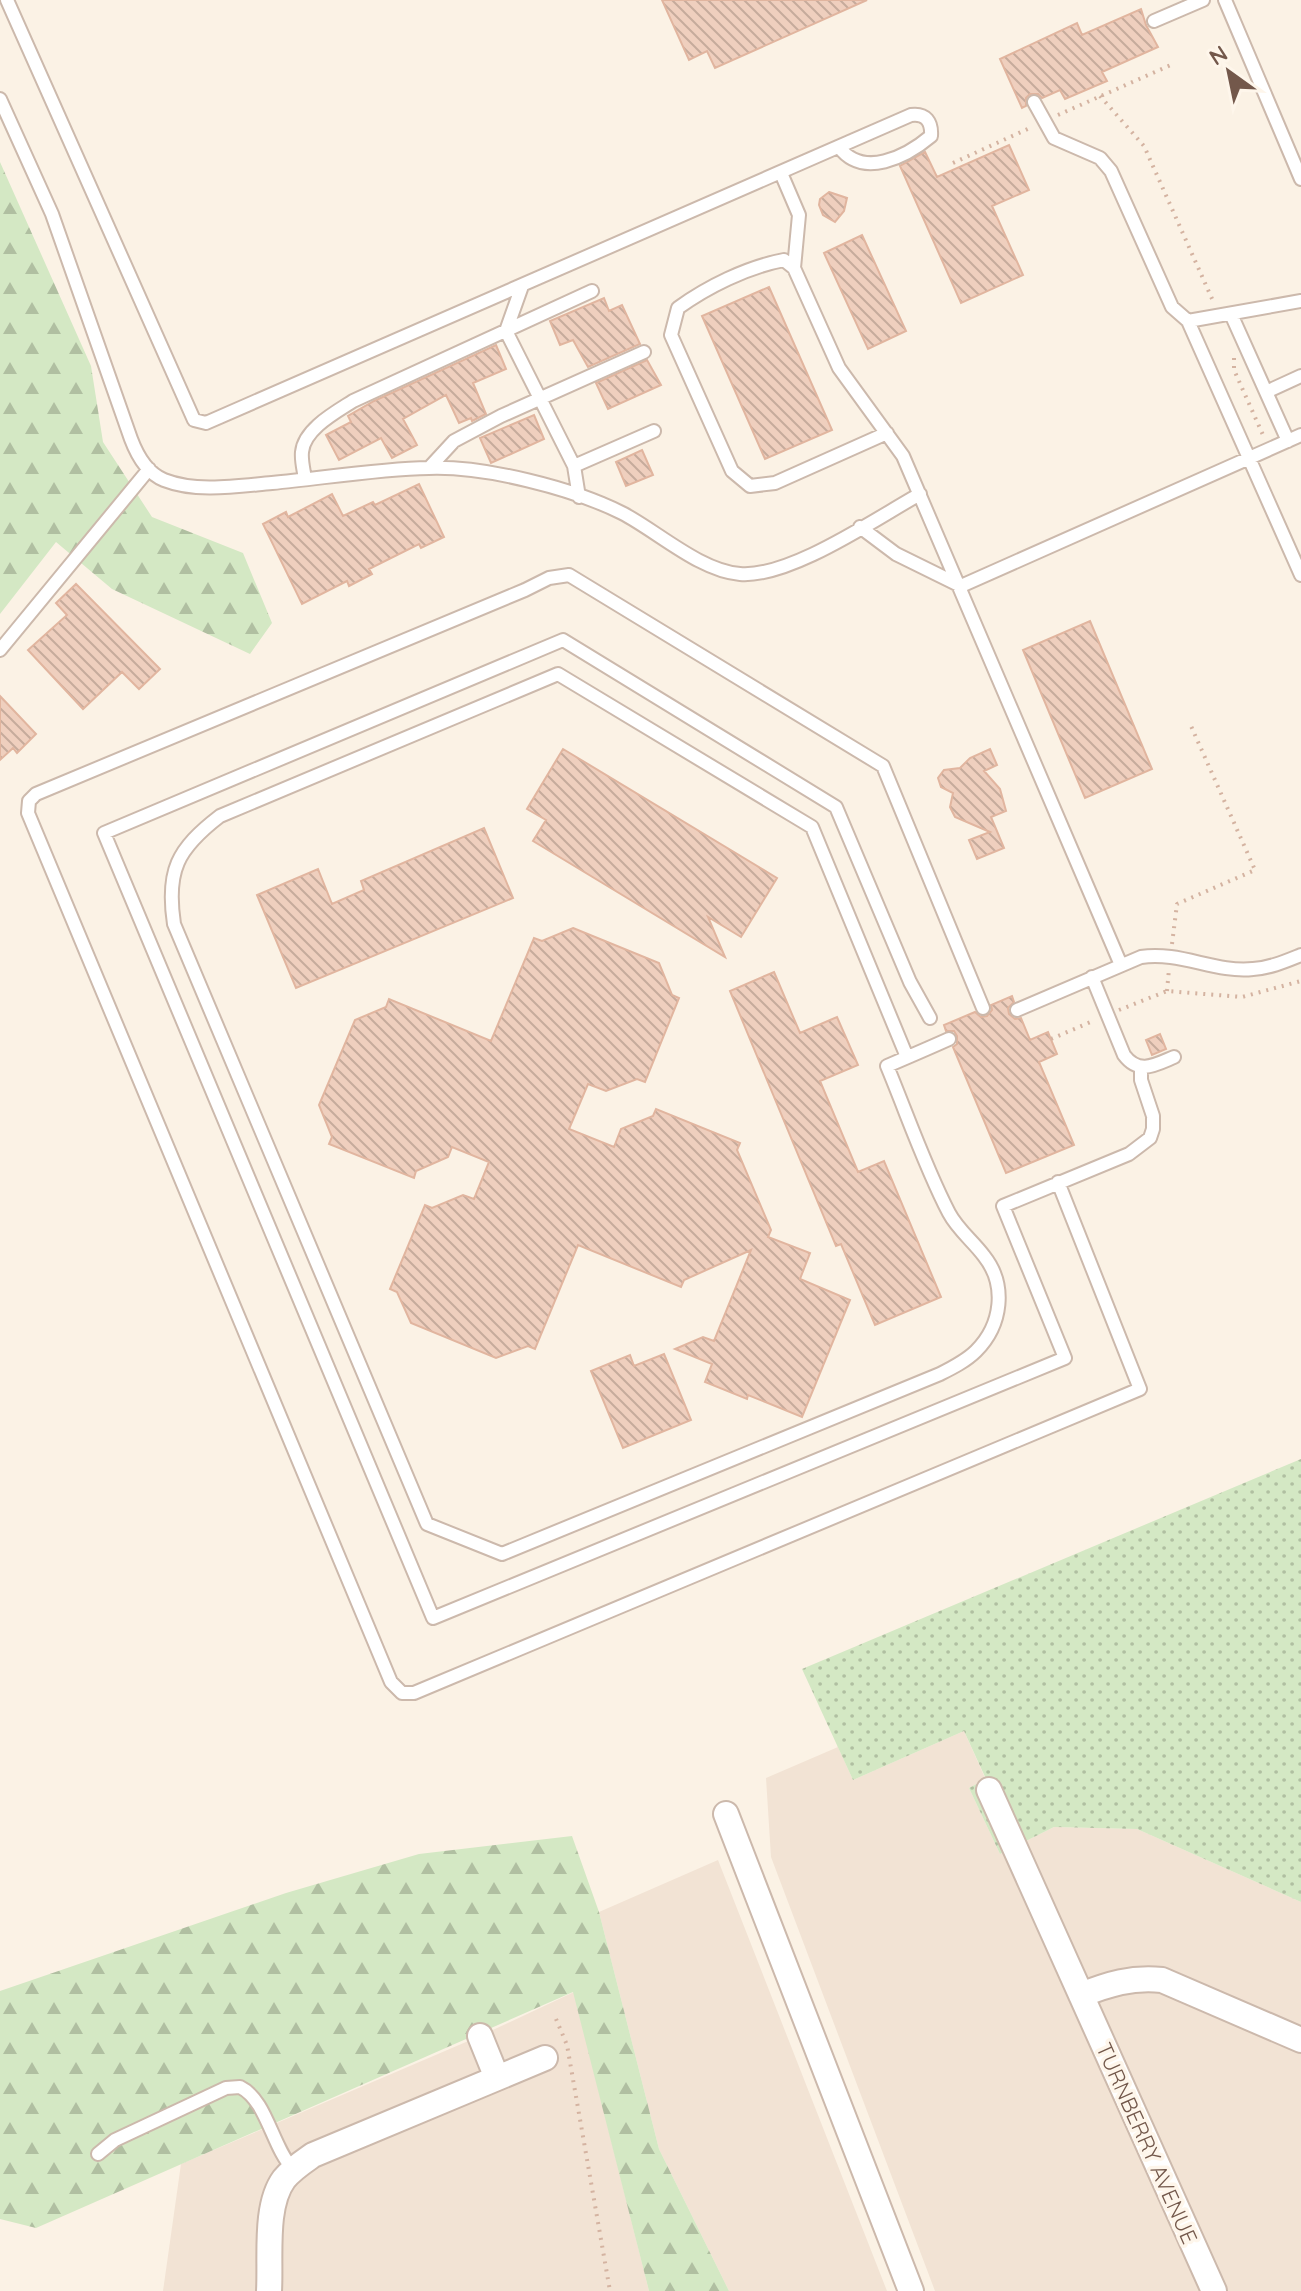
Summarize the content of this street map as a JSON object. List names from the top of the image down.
{
  "streets": {
    "street": ["TURNBERRY AVENUE"]
  },
  "north": "top left"
}
